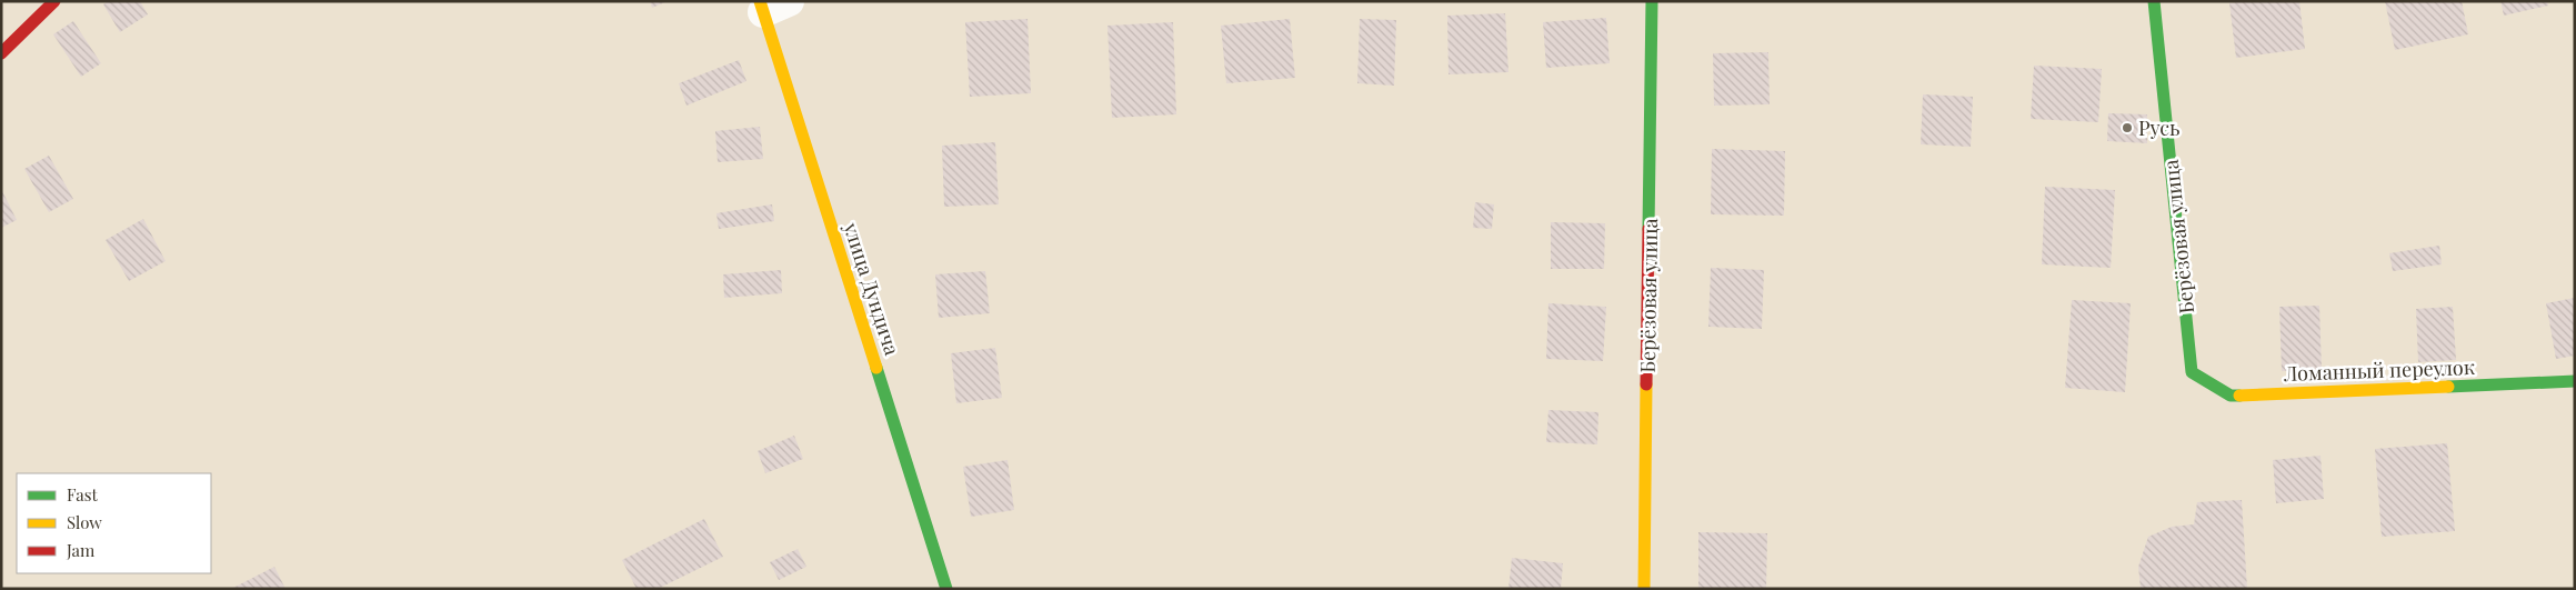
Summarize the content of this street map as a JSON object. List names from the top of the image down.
{
  "streets": {
    "street": ["Берёзовая улица", "улица Дундича", "Ломанный переулок"]
  },
  "crossings": [
    ["Берёзовая улица", "Ломанный переулок"]
  ],
  "places": ["Русь"],
  "legend": ["Fast", "Slow", "Jam"]
}
